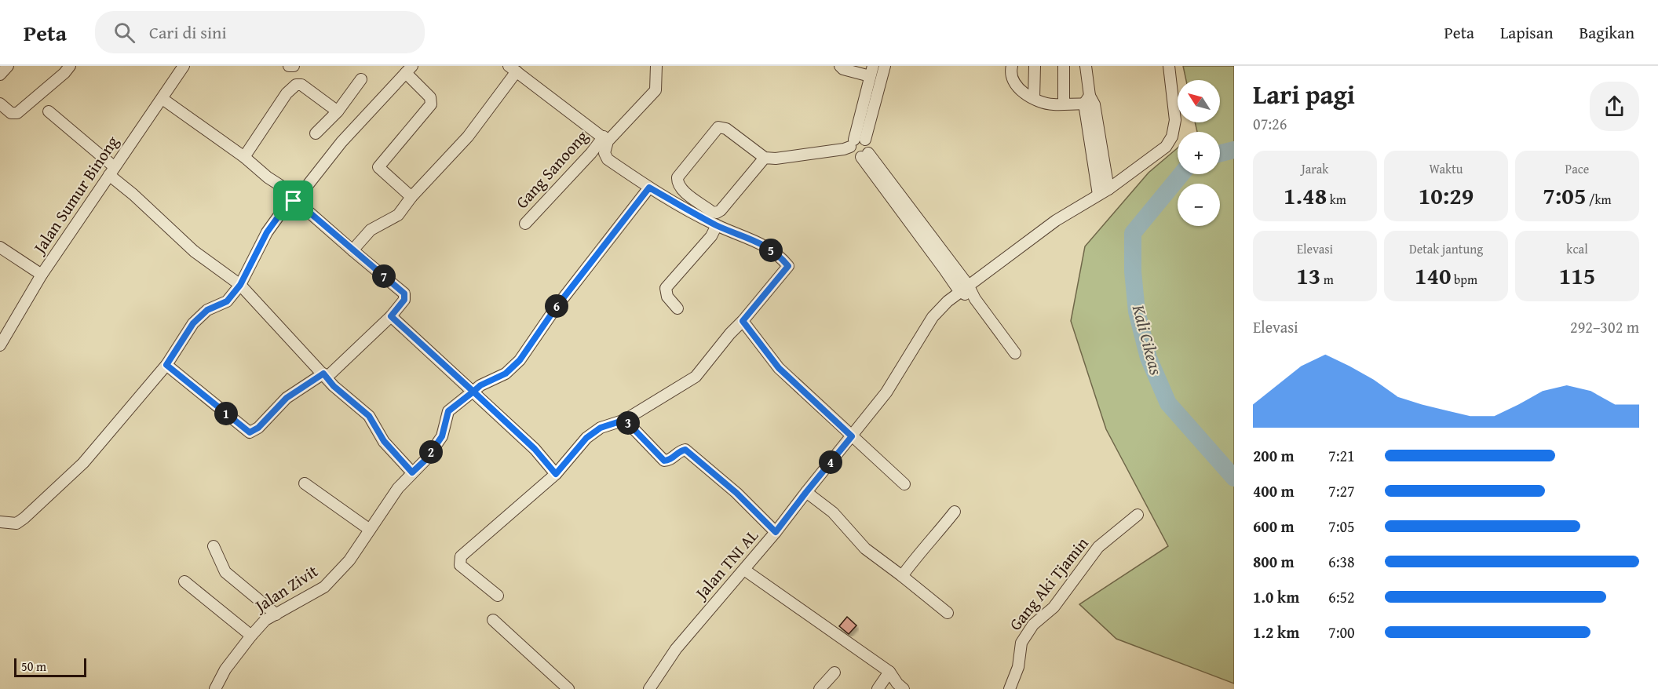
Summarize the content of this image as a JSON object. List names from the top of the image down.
{
  "streets": {
    "street": [
      "Gang Sanoong",
      "Jalan Sumur Binong",
      "Jalan TNI AL",
      "Gang Aki Tjamin",
      "Jalan Zivit"
    ]
  },
  "water": ["Kali Cikeas"],
  "scale_bar": "50 m",
  "north": "top left",
  "page": {
    "header": "Peta",
    "search": "Cari di sini",
    "nav": ["Peta", "Lapisan", "Bagikan"],
    "heading": ["Lari pagi", "07:26"],
    "map_buttons": ["+", "−"],
    "stats": [
      ["Jarak", "1.48 km"],
      ["Waktu", "10:29"],
      ["Pace", "7:05 /km"],
      ["Elevasi", "13 m"],
      ["Detak jantung", "140 bpm"],
      ["kcal", "115"]
    ],
    "pins": [
      "5",
      "7",
      "6",
      "1",
      "3",
      "2",
      "4"
    ],
    "chart": ["Elevasi", "292–302 m"],
    "list": [
      {
        "name": "200 m",
        "note": "7:21"
      },
      {
        "name": "400 m",
        "note": "7:27"
      },
      {
        "name": "600 m",
        "note": "7:05"
      },
      {
        "name": "800 m",
        "note": "6:38"
      },
      {
        "name": "1.0 km",
        "note": "6:52"
      },
      {
        "name": "1.2 km",
        "note": "7:00"
      }
    ],
    "scale": "50 m"
  }
}
